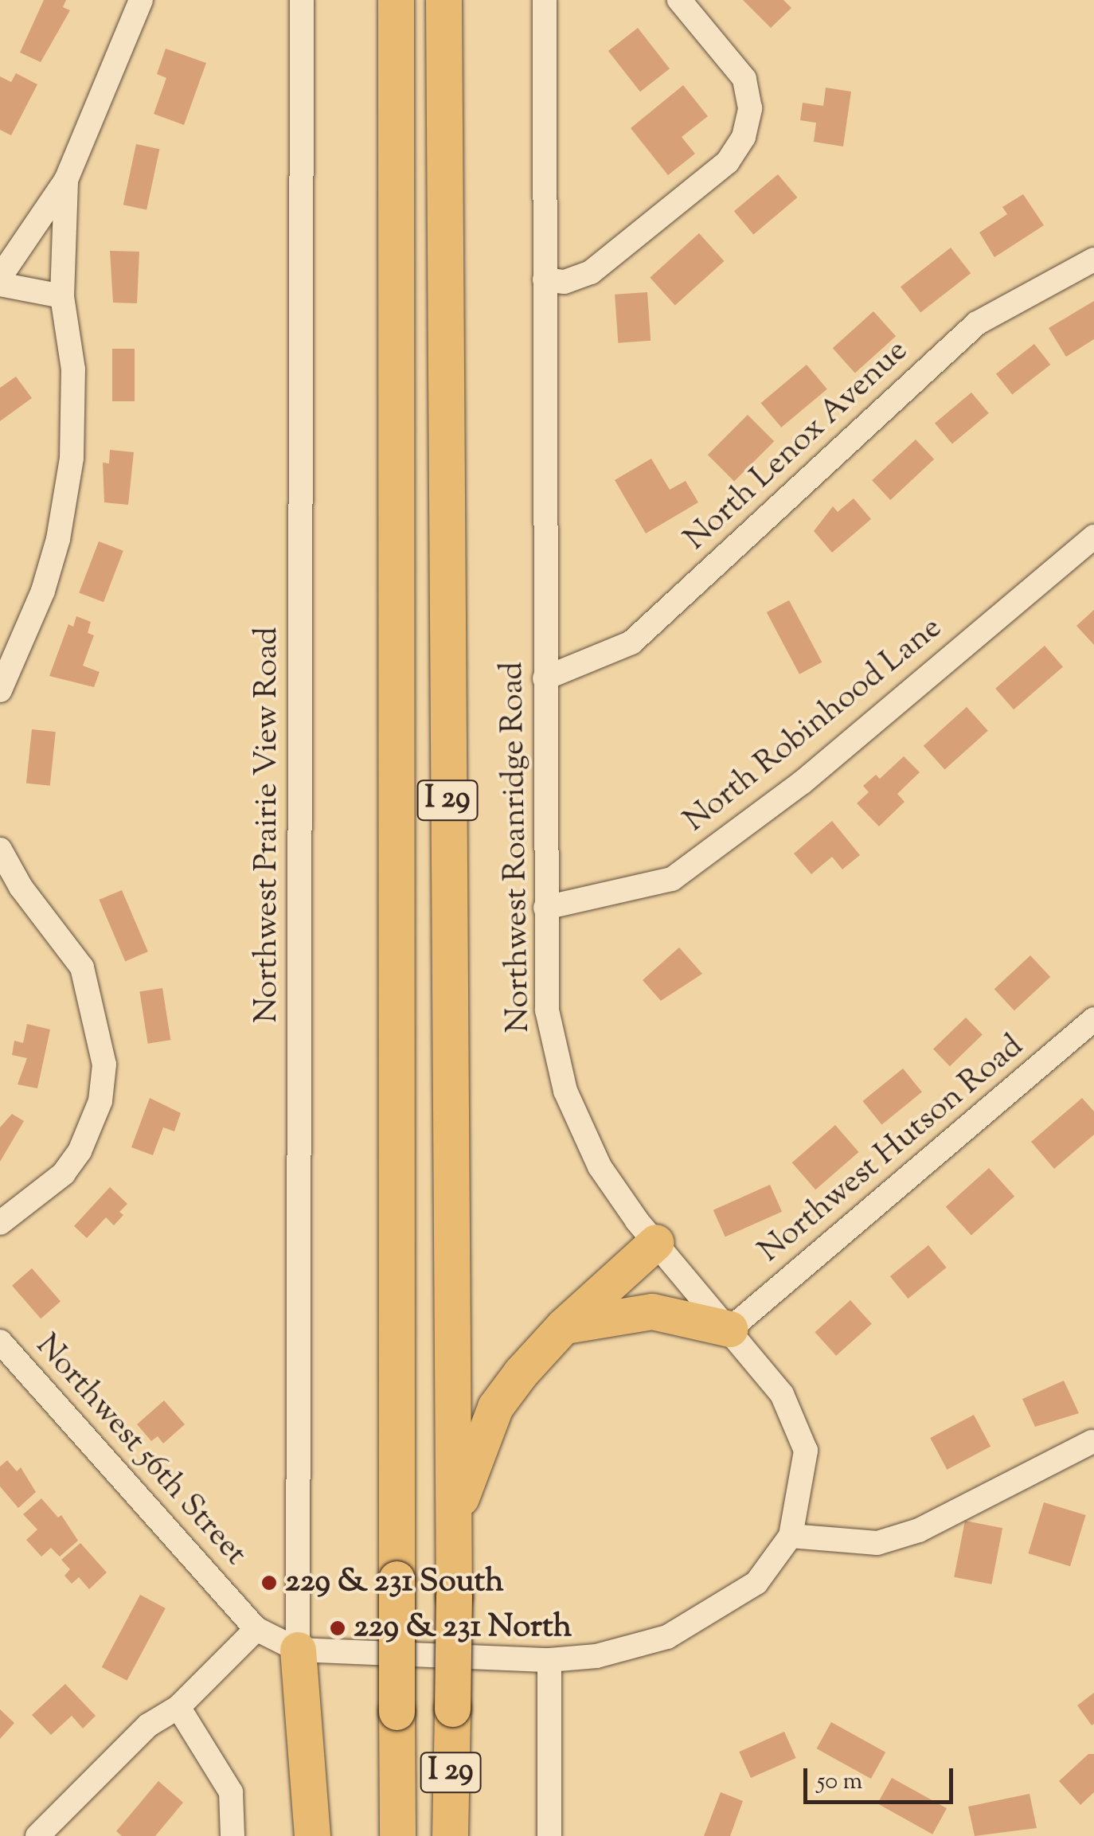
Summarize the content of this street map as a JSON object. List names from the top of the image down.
{
  "streets": {
    "highway": ["I 29"],
    "street": [
      "North Lenox Avenue",
      "North Robinhood Lane",
      "Northwest Prairie View Road",
      "Northwest Roanridge Road",
      "Northwest Hutson Road",
      "Northwest 56th Street"
    ]
  },
  "crossings": [
    ["North Lenox Avenue", "Northwest Roanridge Road"],
    ["North Robinhood Lane", "Northwest Roanridge Road"],
    ["Northwest Prairie View Road", "Northwest 56th Street"],
    ["Northwest Roanridge Road", "Northwest Hutson Road"],
    ["Northwest Roanridge Road", "Northwest 56th Street"]
  ],
  "places": ["229 & 231 South", "229 & 231 North"],
  "scale_bar": "50 m"
}
